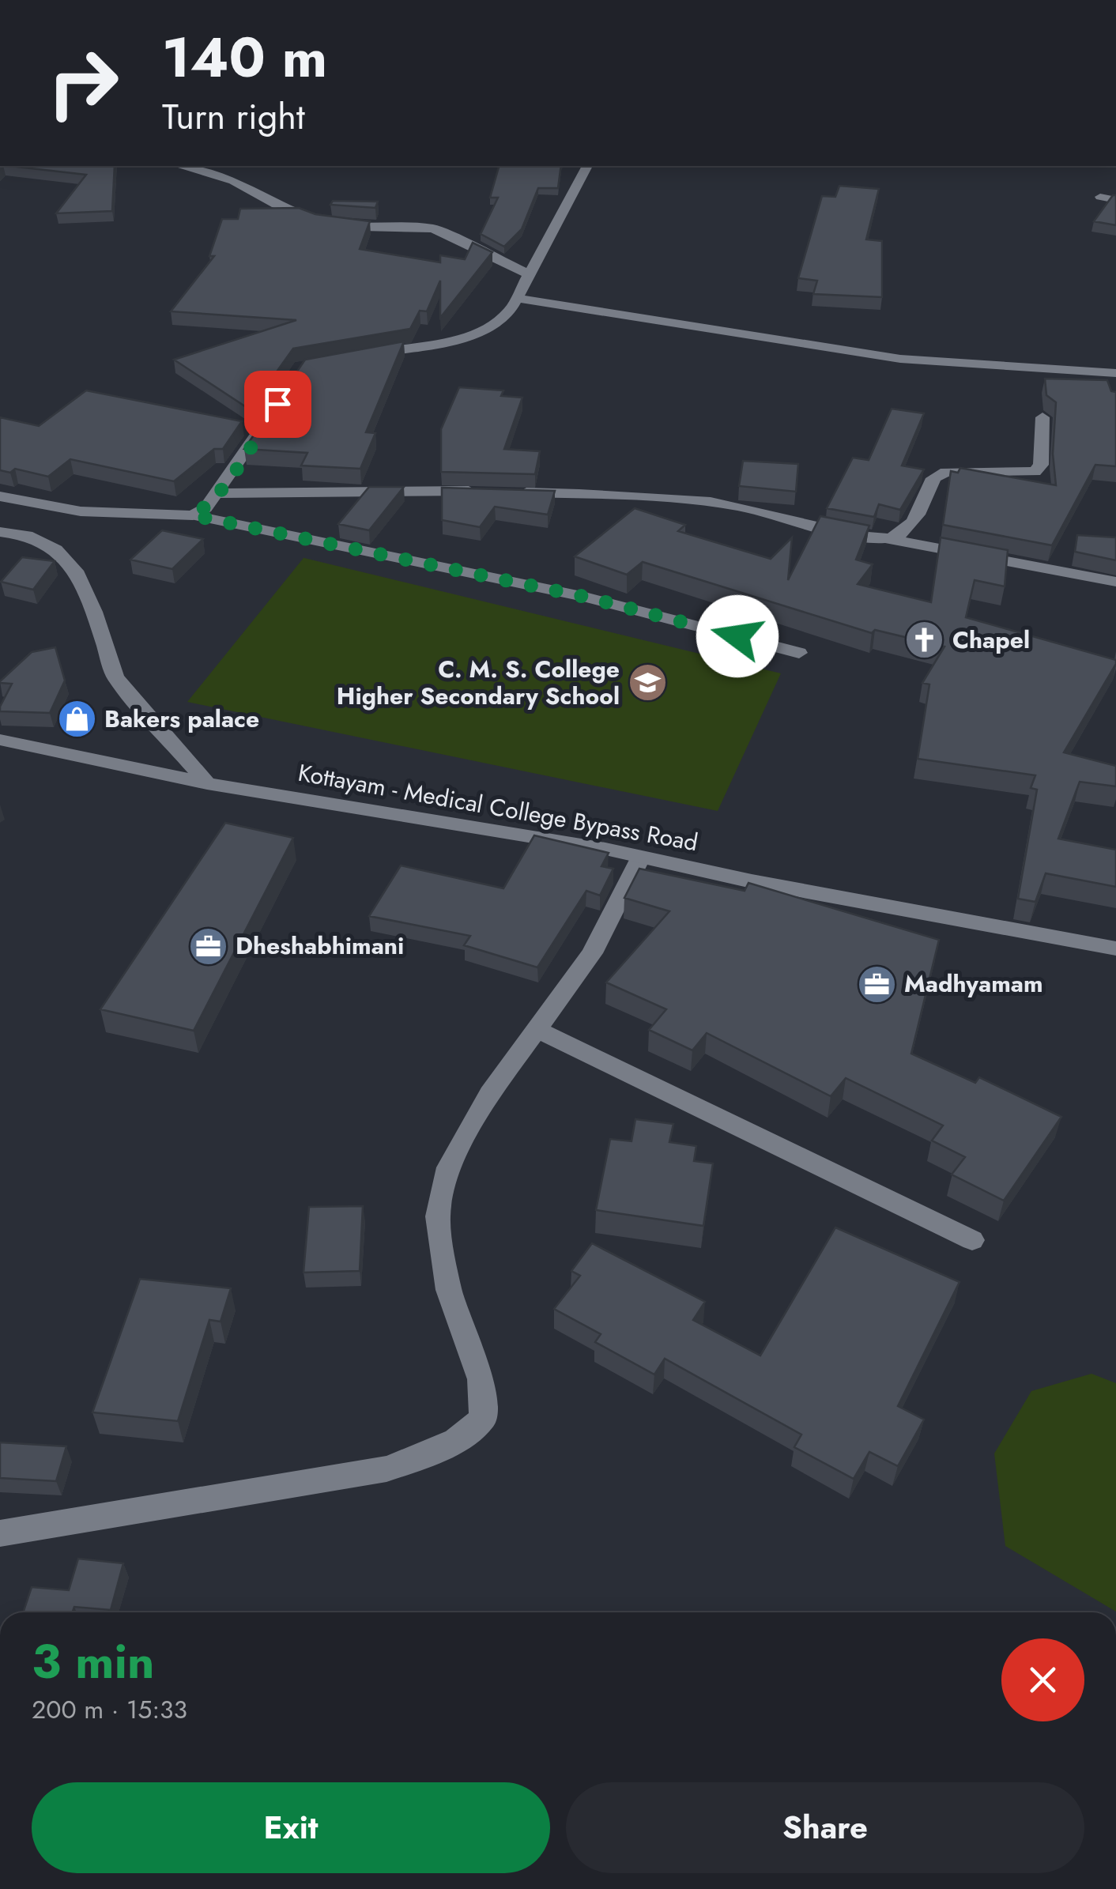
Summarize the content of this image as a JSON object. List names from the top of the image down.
{
  "streets": {
    "street": ["Kottayam - Medical College Bypass Road"]
  },
  "places": {
    "church": ["Chapel"],
    "school or university": ["C. M. S. College Higher Secondary School"],
    "shop": ["Bakers palace"],
    "office": ["Dheshabhimani", "Madhyamam"]
  },
  "page": {
    "turn": ["140 m", "Turn right"],
    "heading": ["3 min", "200 m · 15:33"],
    "buttons": ["Exit", "Share"]
  }
}
